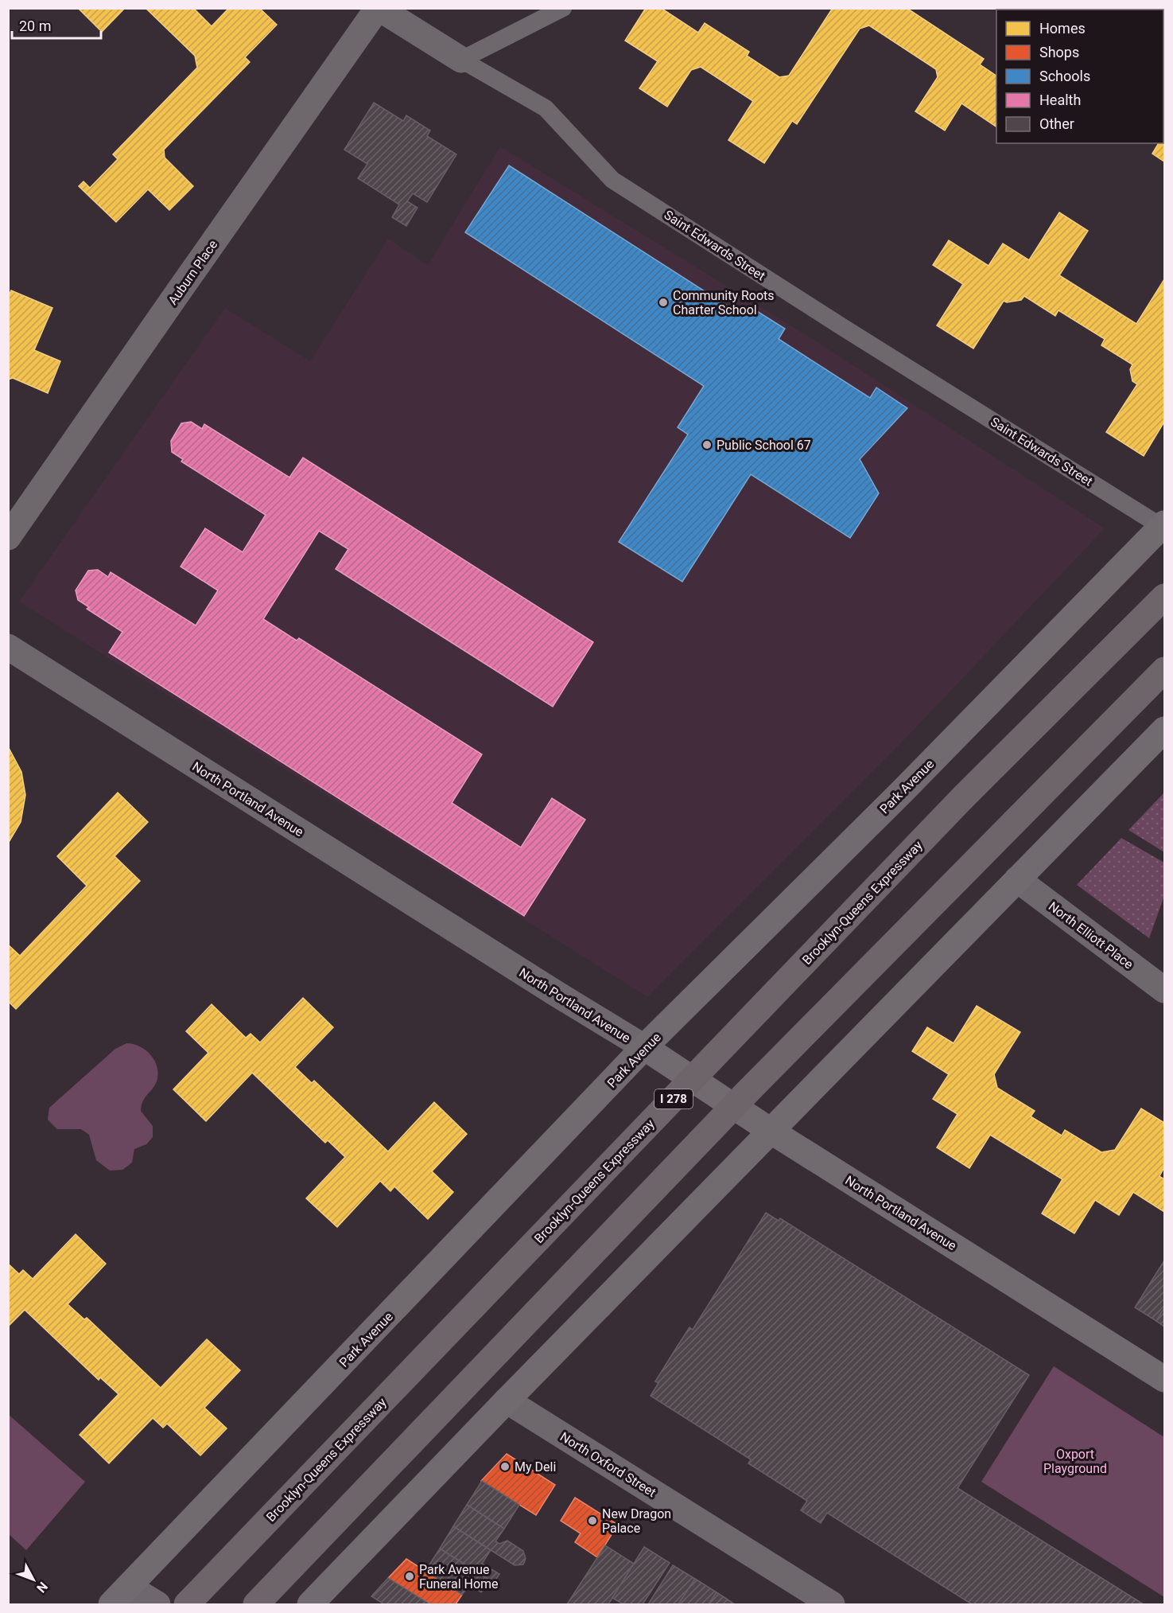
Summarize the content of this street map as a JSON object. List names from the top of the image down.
{
  "streets": {
    "highway": ["Brooklyn-Queens Expressway", "I 278"],
    "main road": ["Park Avenue", "North Portland Avenue"],
    "street": [
      "Saint Edwards Street",
      "Auburn Place",
      "North Elliott Place",
      "North Oxford Street"
    ]
  },
  "crossings": [
    ["Saint Edwards Street", "Auburn Place"],
    ["Saint Edwards Street", "Park Avenue"],
    ["Park Avenue", "North Portland Avenue"]
  ],
  "parks": ["Oxport Playground"],
  "places": [
    "Community Roots Charter School",
    "Public School 67",
    "My Deli",
    "New Dragon Palace",
    "Park Avenue Funeral Home"
  ],
  "legend": [
    "Homes",
    "Shops",
    "Schools",
    "Health",
    "Other"
  ],
  "scale_bar": "20 m",
  "north": "bottom right"
}
